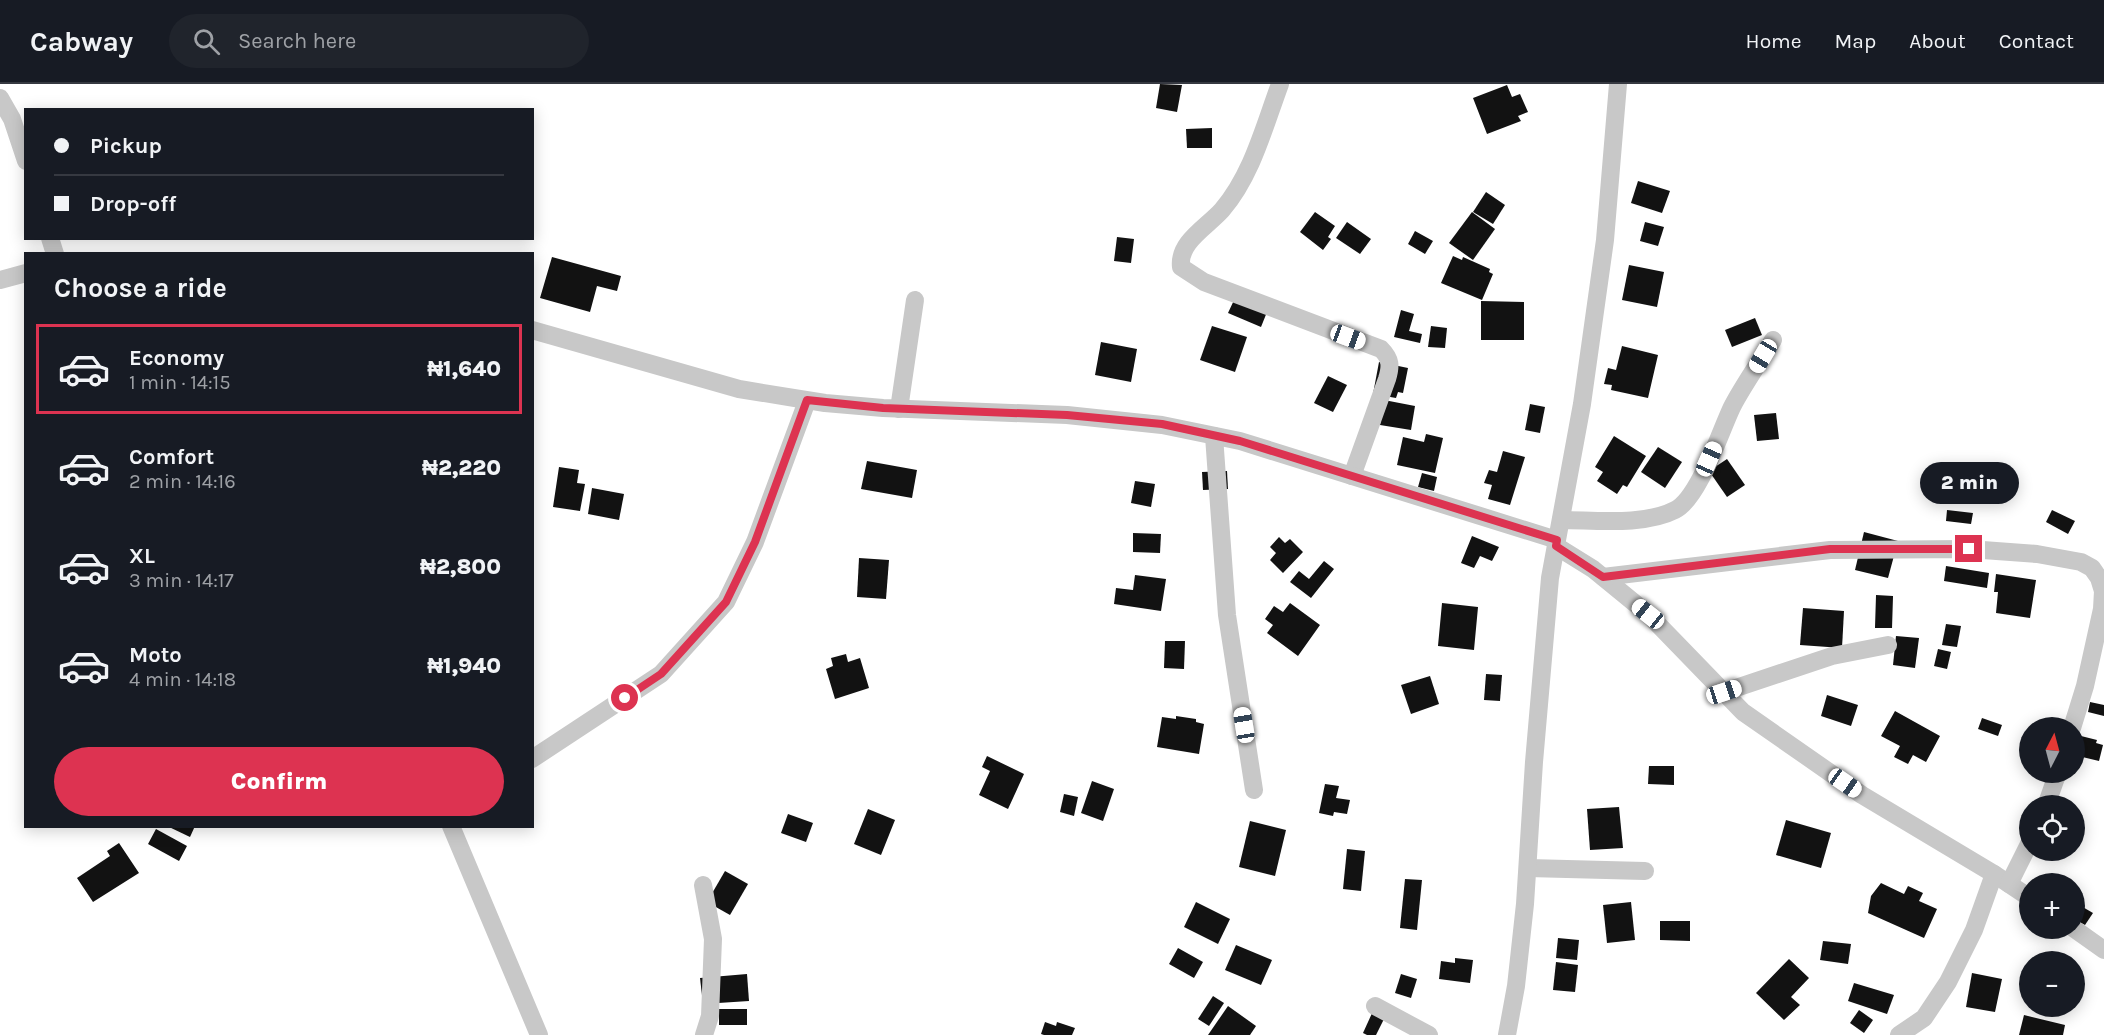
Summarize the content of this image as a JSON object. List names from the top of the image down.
{
  "north": "top",
  "page": {
    "header": "Cabway",
    "search": "Search here",
    "nav": [
      "Home",
      "Map",
      "About",
      "Contact"
    ],
    "banner": ["Pickup", "Drop-off"],
    "heading": "Choose a ride",
    "list": [
      {
        "name": "Economy",
        "note": "1 min · 14:15",
        "value": "₦1,640"
      },
      {
        "name": "Comfort",
        "note": "2 min · 14:16",
        "value": "₦2,220"
      },
      {
        "name": "XL",
        "note": "3 min · 14:17",
        "value": "₦2,800"
      },
      {
        "name": "Moto",
        "note": "4 min · 14:18",
        "value": "₦1,940"
      }
    ],
    "bubble": "2 min",
    "map_buttons": ["+", "−"],
    "buttons": "Confirm"
  }
}
